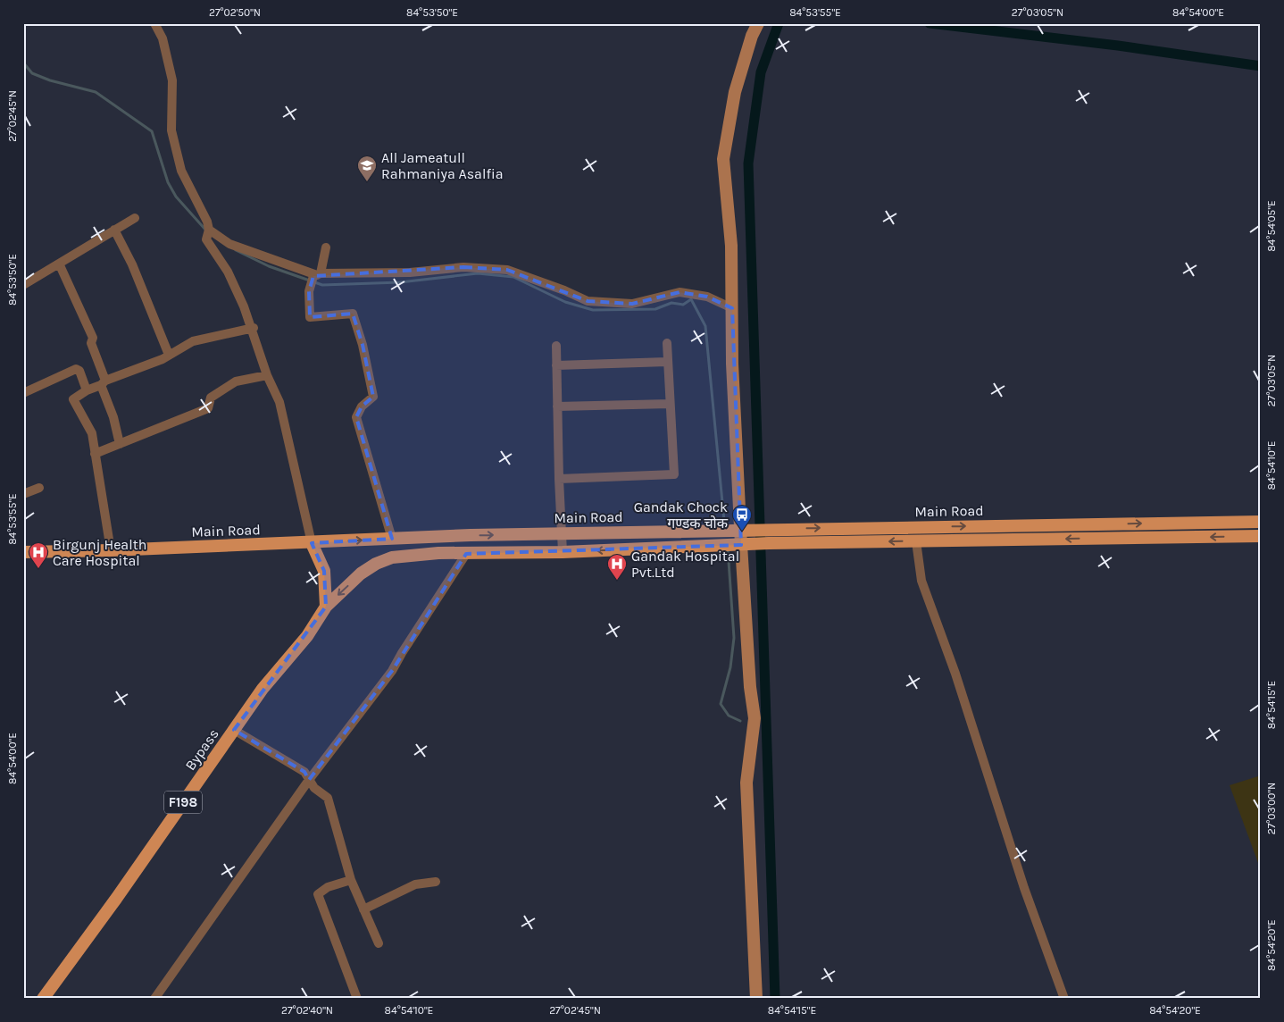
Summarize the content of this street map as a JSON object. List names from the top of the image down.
{
  "streets": {
    "main road": ["Main Road", "Bypass", "F198"]
  },
  "crossings": [
    ["Main Road", "Bypass"]
  ],
  "places": {
    "school or university": ["All Jameatull Rahmaniya Asalfia"],
    "bus stop": ["Gandak Chock गण्डक चोक"],
    "hospital": ["Birgunj Health Care Hospital", "Gandak Hospital Pvt.Ltd"]
  },
  "coordinates": [
    "27°02'50\"N",
    "84°53'50\"E",
    "84°53'55\"E",
    "27°03'05\"N",
    "84°54'00\"E",
    "27°02'45\"N",
    "84°54'05\"E",
    "84°54'10\"E",
    "84°54'15\"E",
    "27°03'00\"N",
    "84°54'20\"E",
    "27°02'40\"N"
  ]
}
